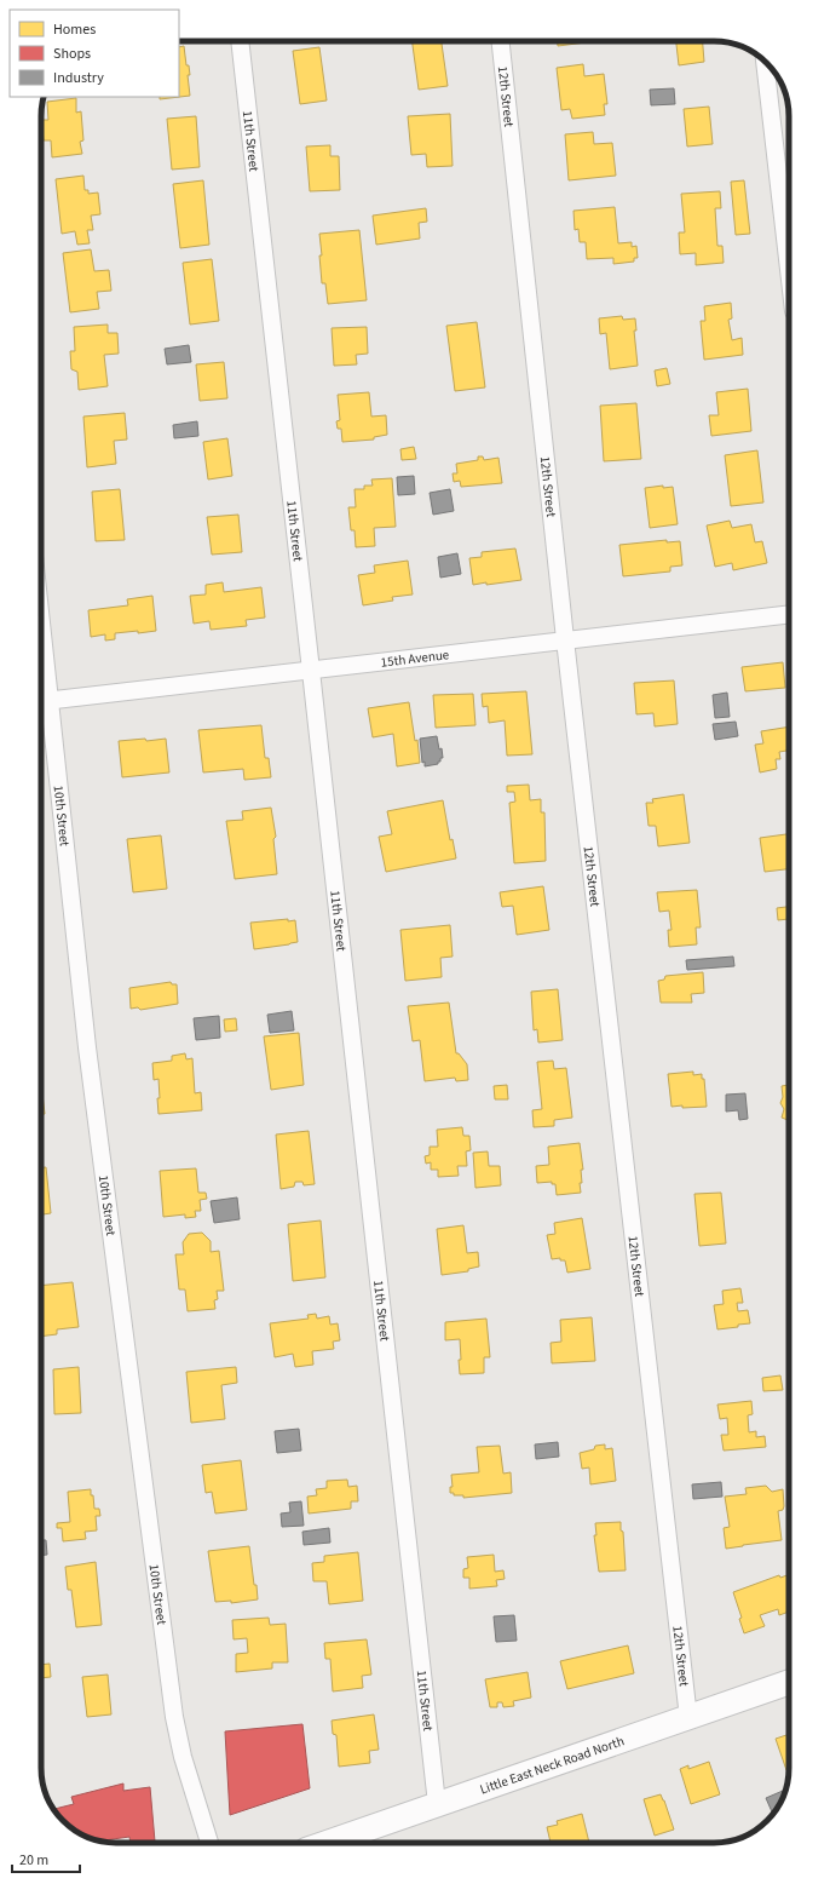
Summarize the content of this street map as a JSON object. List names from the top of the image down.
{
  "streets": {
    "main road": ["Little East Neck Road North"],
    "street": [
      "12th Street",
      "11th Street",
      "15th Avenue",
      "10th Street"
    ]
  },
  "crossings": [
    ["12th Street", "15th Avenue"],
    ["12th Street", "Little East Neck Road North"],
    ["11th Street", "15th Avenue"],
    ["11th Street", "Little East Neck Road North"],
    ["15th Avenue", "10th Street"]
  ],
  "legend": ["Homes", "Shops", "Industry"],
  "scale_bar": "20 m"
}
